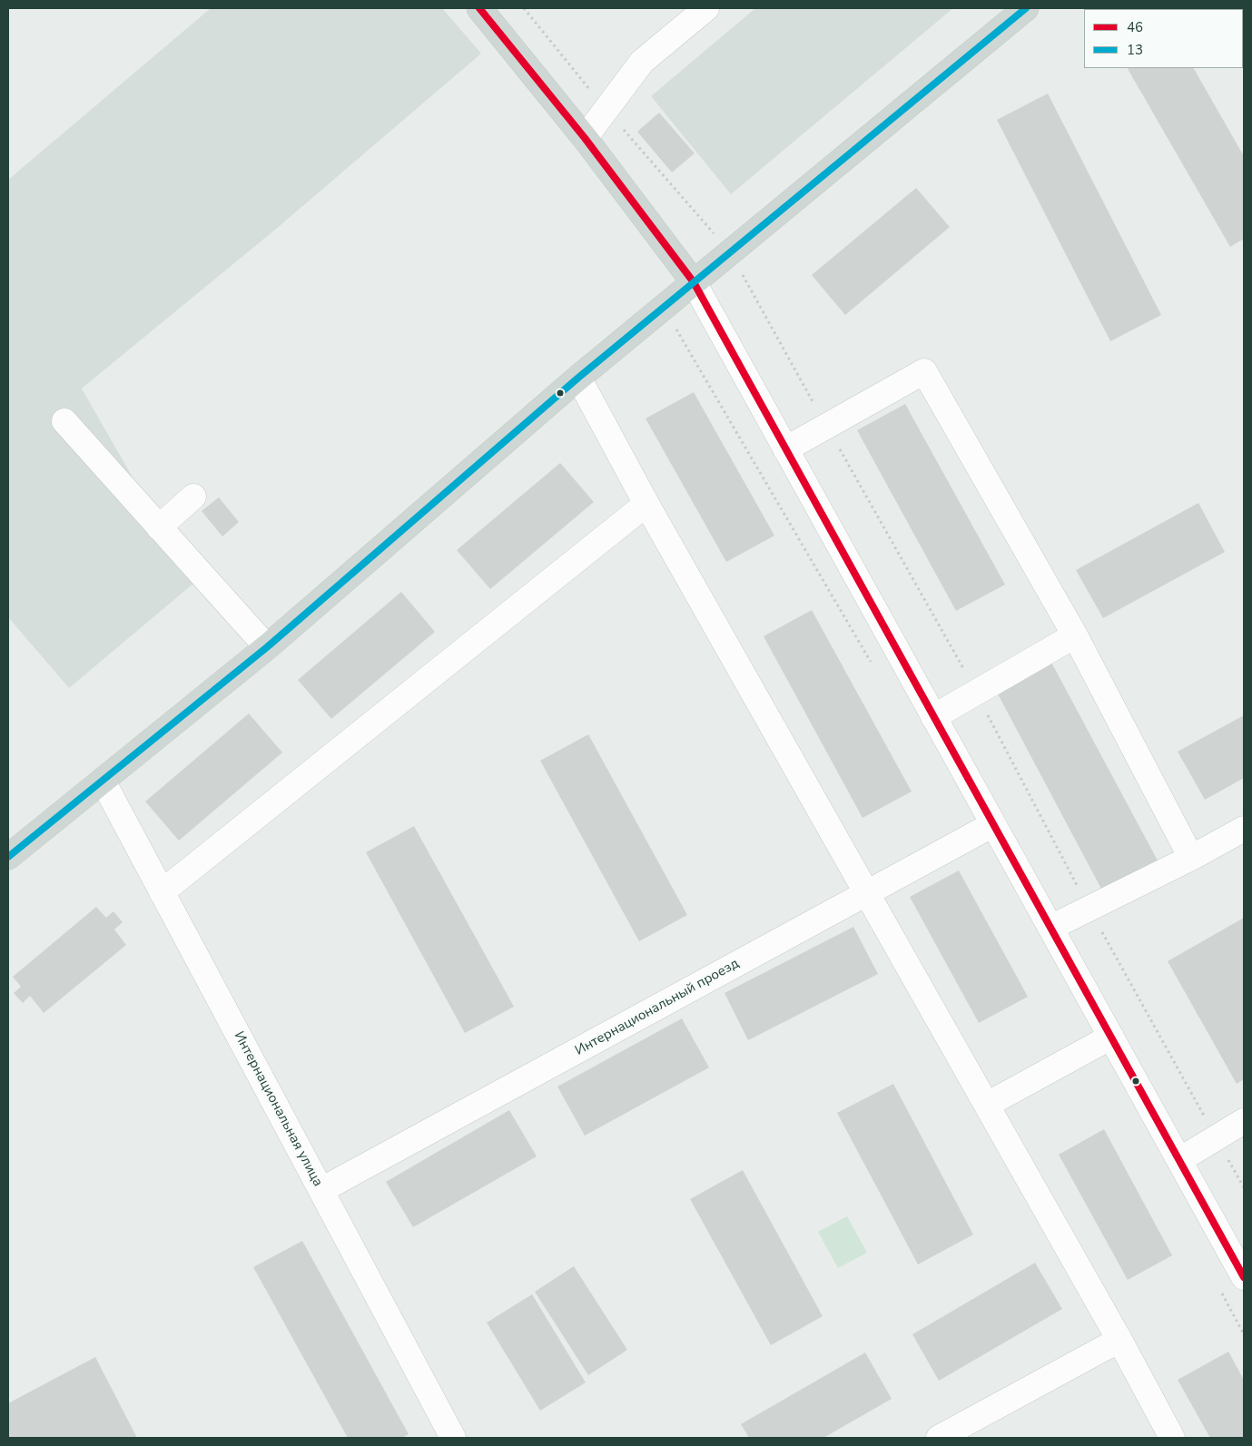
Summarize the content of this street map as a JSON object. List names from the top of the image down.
{
  "streets": {
    "street": ["Интернациональный проезд", "Интернациональная улица"]
  },
  "crossings": [
    ["Интернациональный проезд", "Интернациональная улица"]
  ],
  "lines": ["transit line 46", "transit line 13"],
  "legend": ["46", "13"]
}
